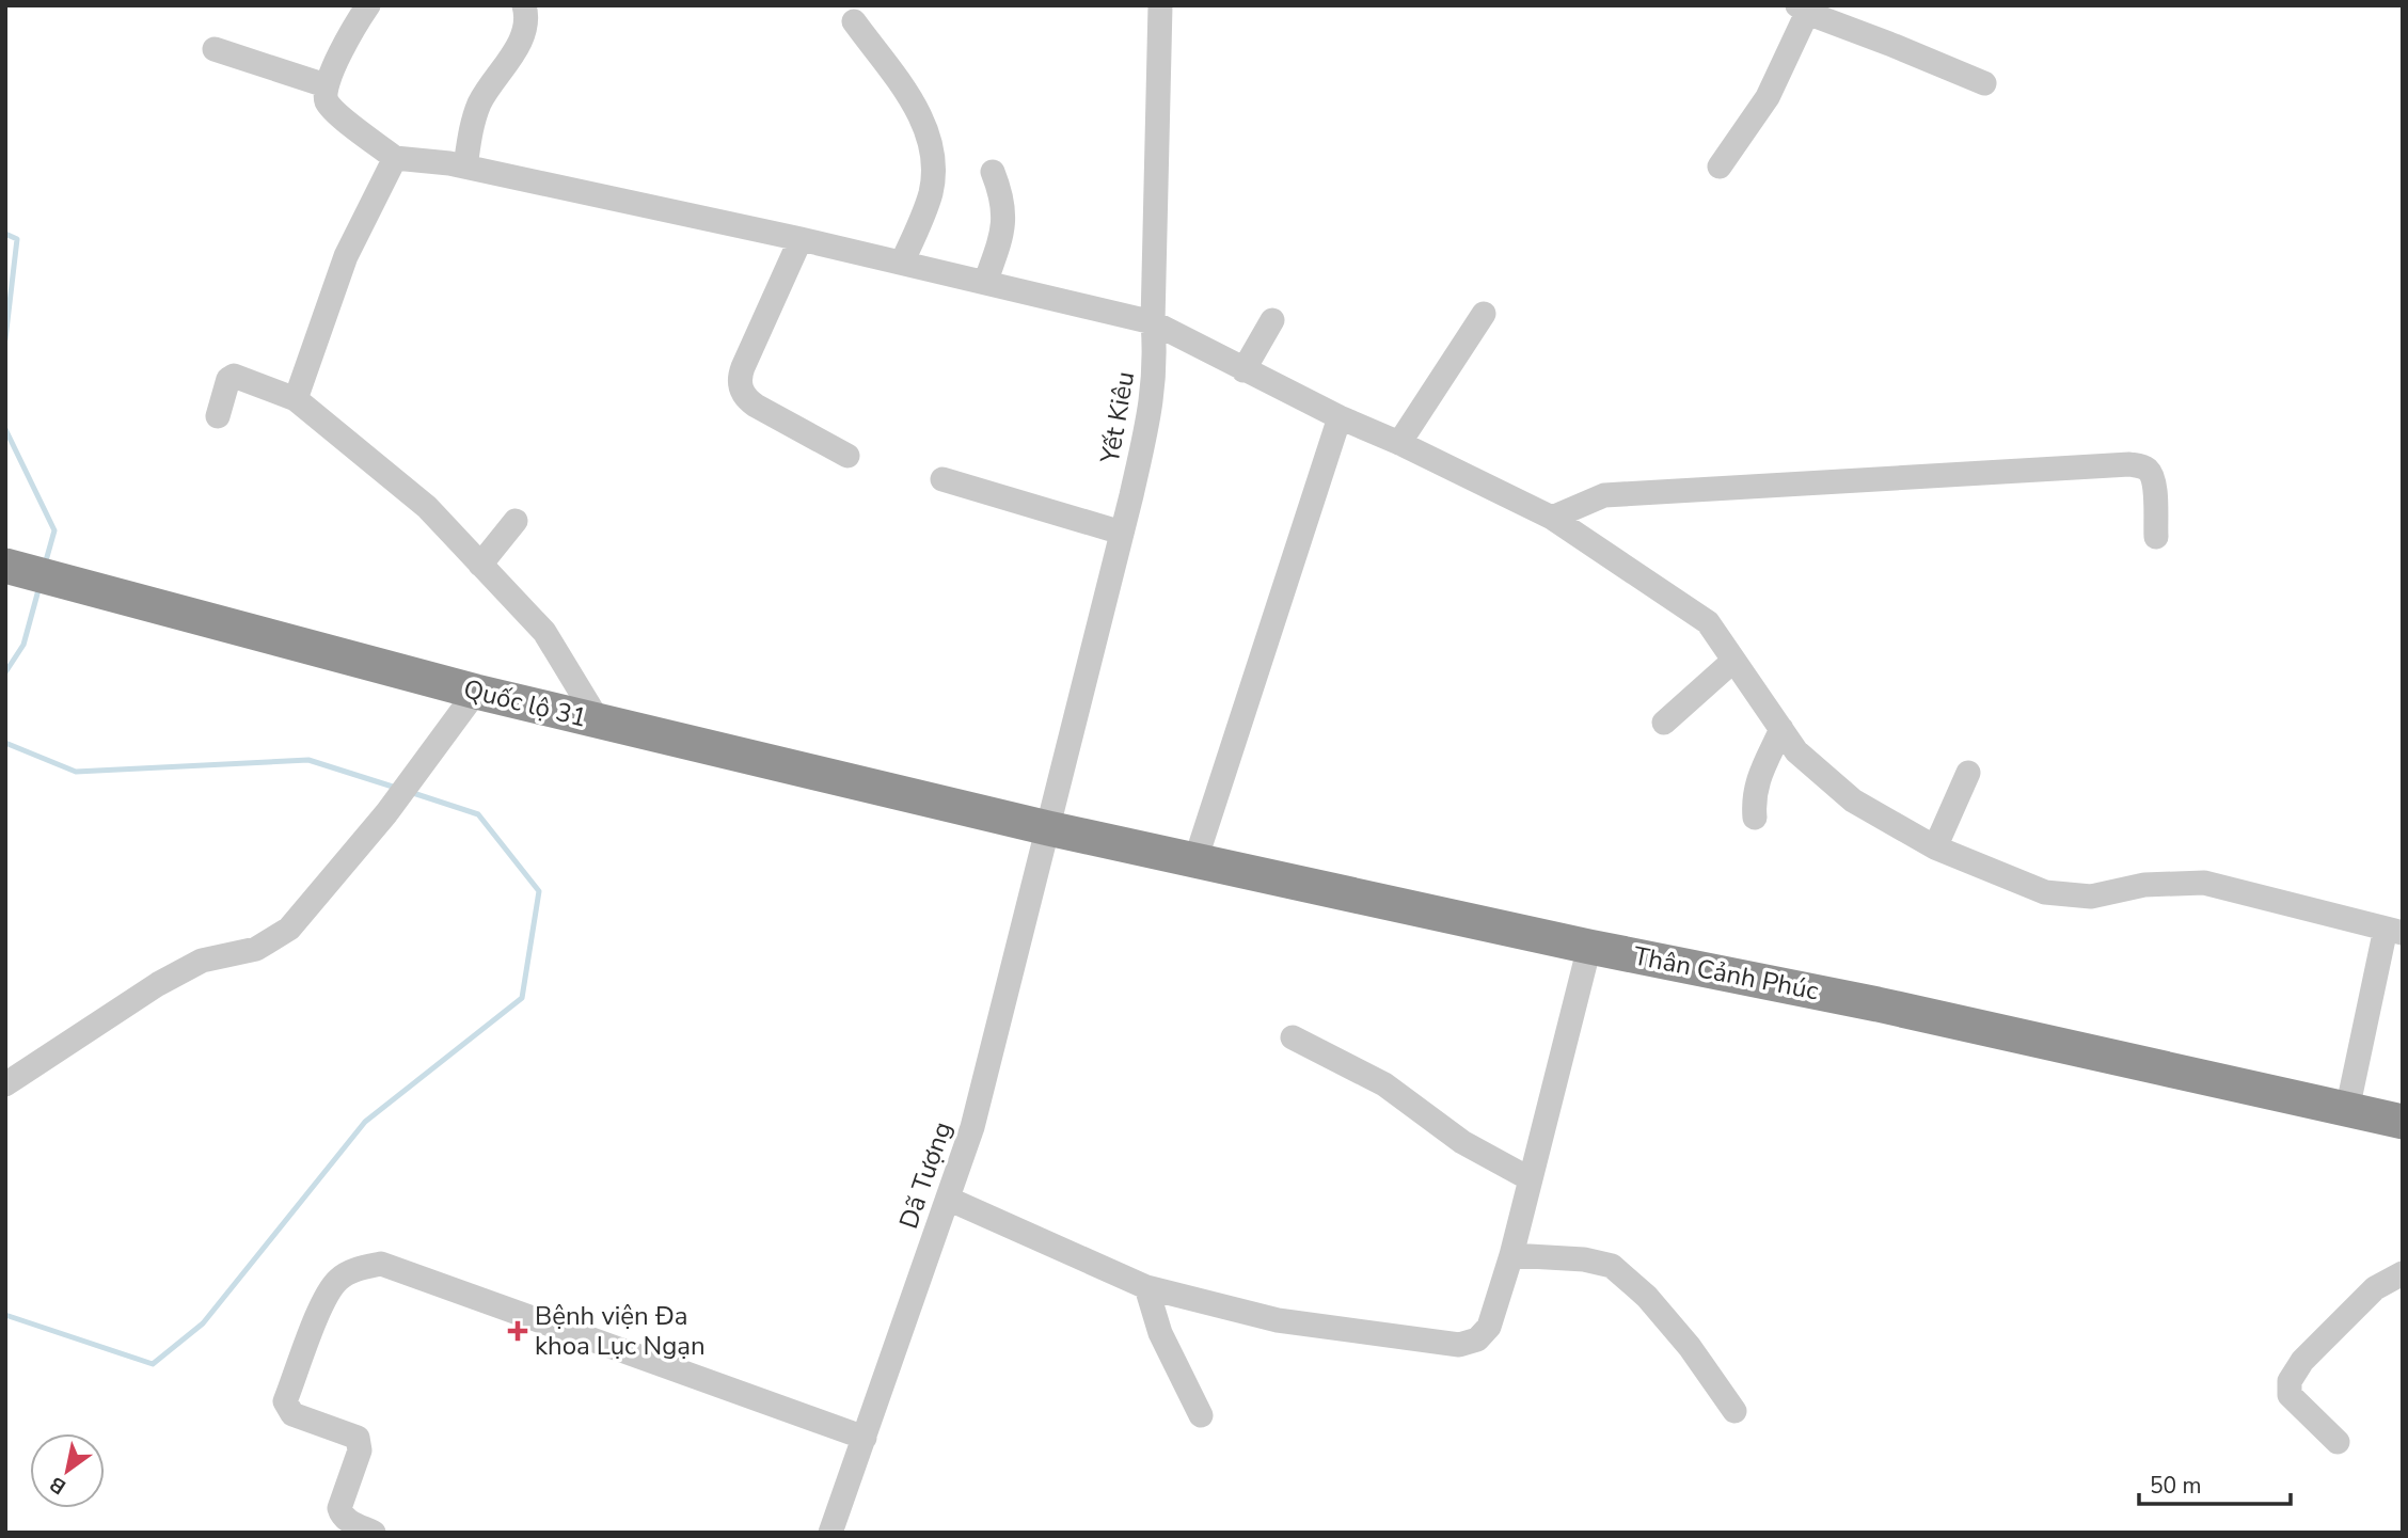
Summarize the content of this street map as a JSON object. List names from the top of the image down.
{
  "streets": {
    "highway": ["Quốc lộ 31", "Thân Cảnh Phúc"],
    "street": ["Yết Kiêu", "Dã Tượng"]
  },
  "crossings": [
    ["Yết Kiêu", "Quốc lộ 31"],
    ["Yết Kiêu", "Thân Cảnh Phúc"],
    ["Yết Kiêu", "Dã Tượng"],
    ["Quốc lộ 31", "Thân Cảnh Phúc"],
    ["Quốc lộ 31", "Dã Tượng"],
    ["Thân Cảnh Phúc", "Dã Tượng"]
  ],
  "places": {
    "health": ["Bệnh viện Đa khoa Lục Ngạn"]
  },
  "scale_bar": "50 m",
  "north": "bottom left"
}
